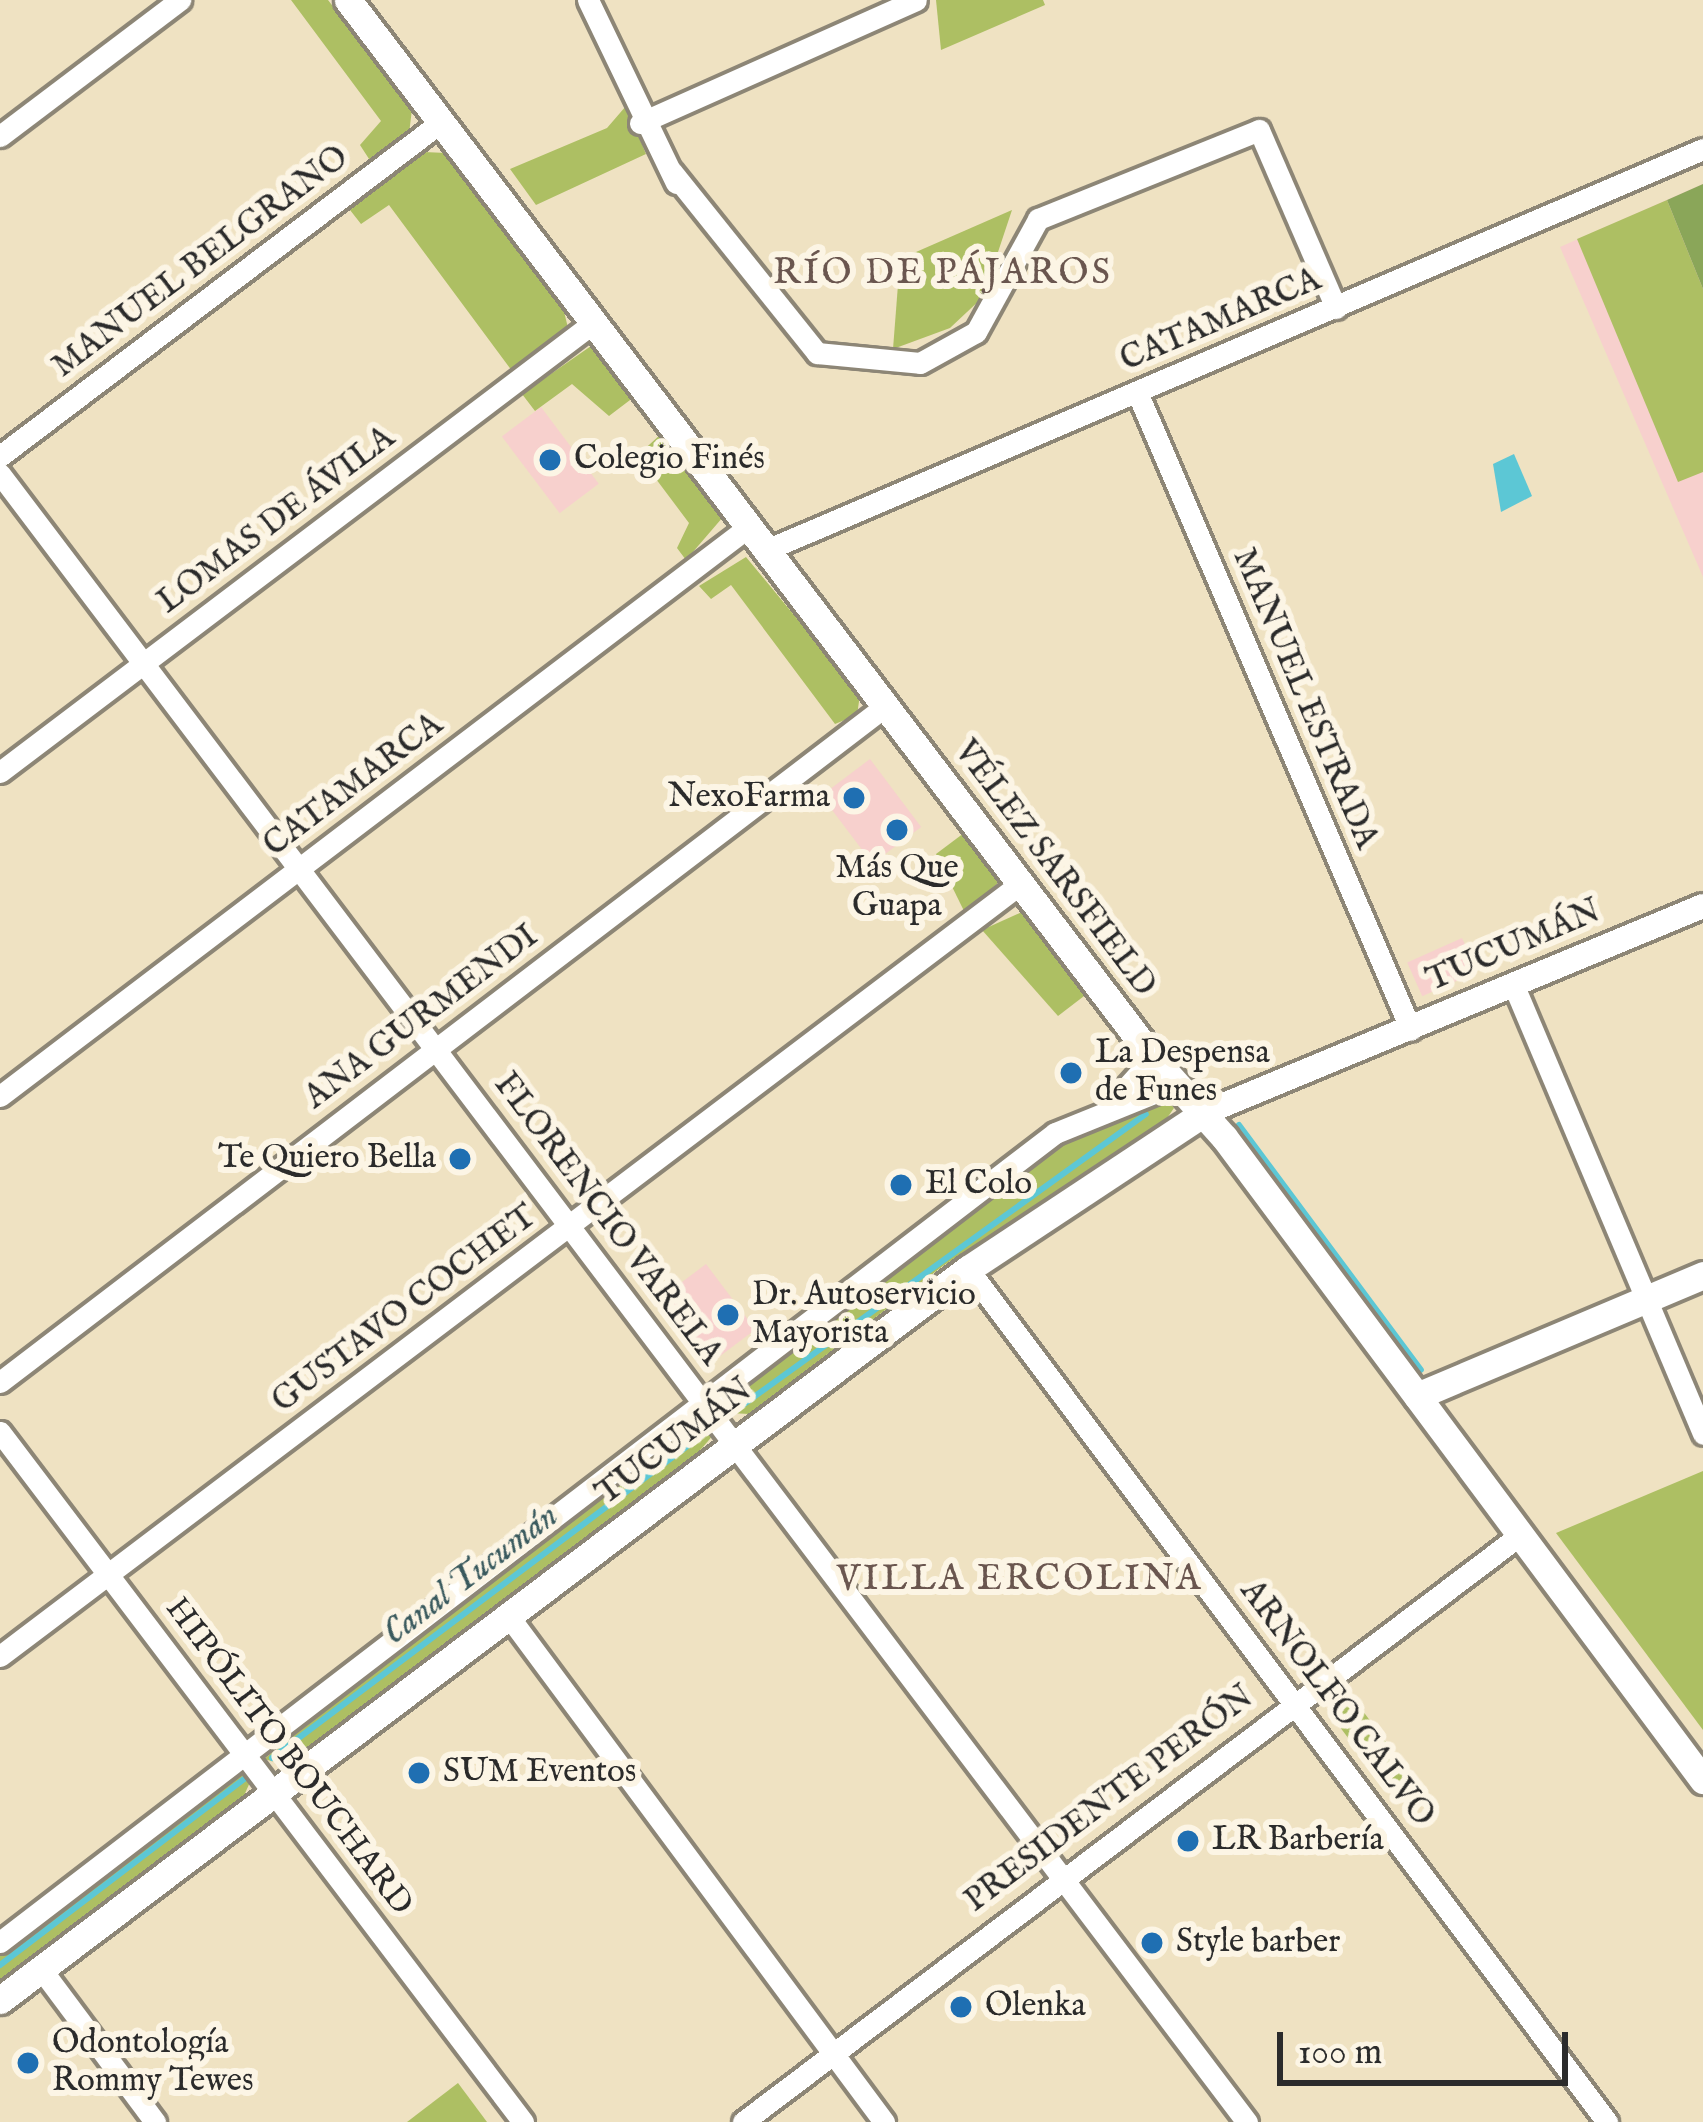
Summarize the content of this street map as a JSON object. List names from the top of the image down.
{
  "streets": {
    "main road": ["VÉLEZ SARSFIELD", "TUCUMÁN"],
    "street": [
      "MANUEL BELGRANO",
      "CATAMARCA",
      "LOMAS DE ÁVILA",
      "MANUEL ESTRADA",
      "ANA GURMENDI",
      "FLORENCIO VARELA",
      "GUSTAVO COCHET",
      "ARNOLFO CALVO",
      "HIPÓLITO BOUCHARD",
      "PRESIDENTE PERÓN"
    ]
  },
  "crossings": [
    ["MANUEL BELGRANO", "VÉLEZ SARSFIELD"],
    ["CATAMARCA", "MANUEL ESTRADA"],
    ["CATAMARCA", "VÉLEZ SARSFIELD"],
    ["CATAMARCA", "FLORENCIO VARELA"],
    ["LOMAS DE ÁVILA", "VÉLEZ SARSFIELD"],
    ["LOMAS DE ÁVILA", "FLORENCIO VARELA"],
    ["MANUEL ESTRADA", "TUCUMÁN"],
    ["VÉLEZ SARSFIELD", "TUCUMÁN"],
    ["VÉLEZ SARSFIELD", "ANA GURMENDI"],
    ["VÉLEZ SARSFIELD", "GUSTAVO COCHET"],
    ["VÉLEZ SARSFIELD", "PRESIDENTE PERÓN"],
    ["TUCUMÁN", "FLORENCIO VARELA"],
    ["TUCUMÁN", "ARNOLFO CALVO"],
    ["TUCUMÁN", "HIPÓLITO BOUCHARD"],
    ["ANA GURMENDI", "FLORENCIO VARELA"],
    ["FLORENCIO VARELA", "GUSTAVO COCHET"],
    ["FLORENCIO VARELA", "PRESIDENTE PERÓN"],
    ["GUSTAVO COCHET", "HIPÓLITO BOUCHARD"],
    ["ARNOLFO CALVO", "PRESIDENTE PERÓN"]
  ],
  "districts": ["RÍO DE PÁJAROS", "VILLA ERCOLINA"],
  "water": ["Canal Tucumán"],
  "places": [
    "Colegio Finés",
    "NexoFarma",
    "Más Que Guapa",
    "La Despensa de Funes",
    "Te Quiero Bella",
    "El Colo",
    "Dr. Autoservicio Mayorista",
    "SUM Eventos",
    "LR Barbería",
    "Style barber",
    "Olenka",
    "Odontología Rommy Tewes"
  ],
  "scale_bar": "100 m"
}
